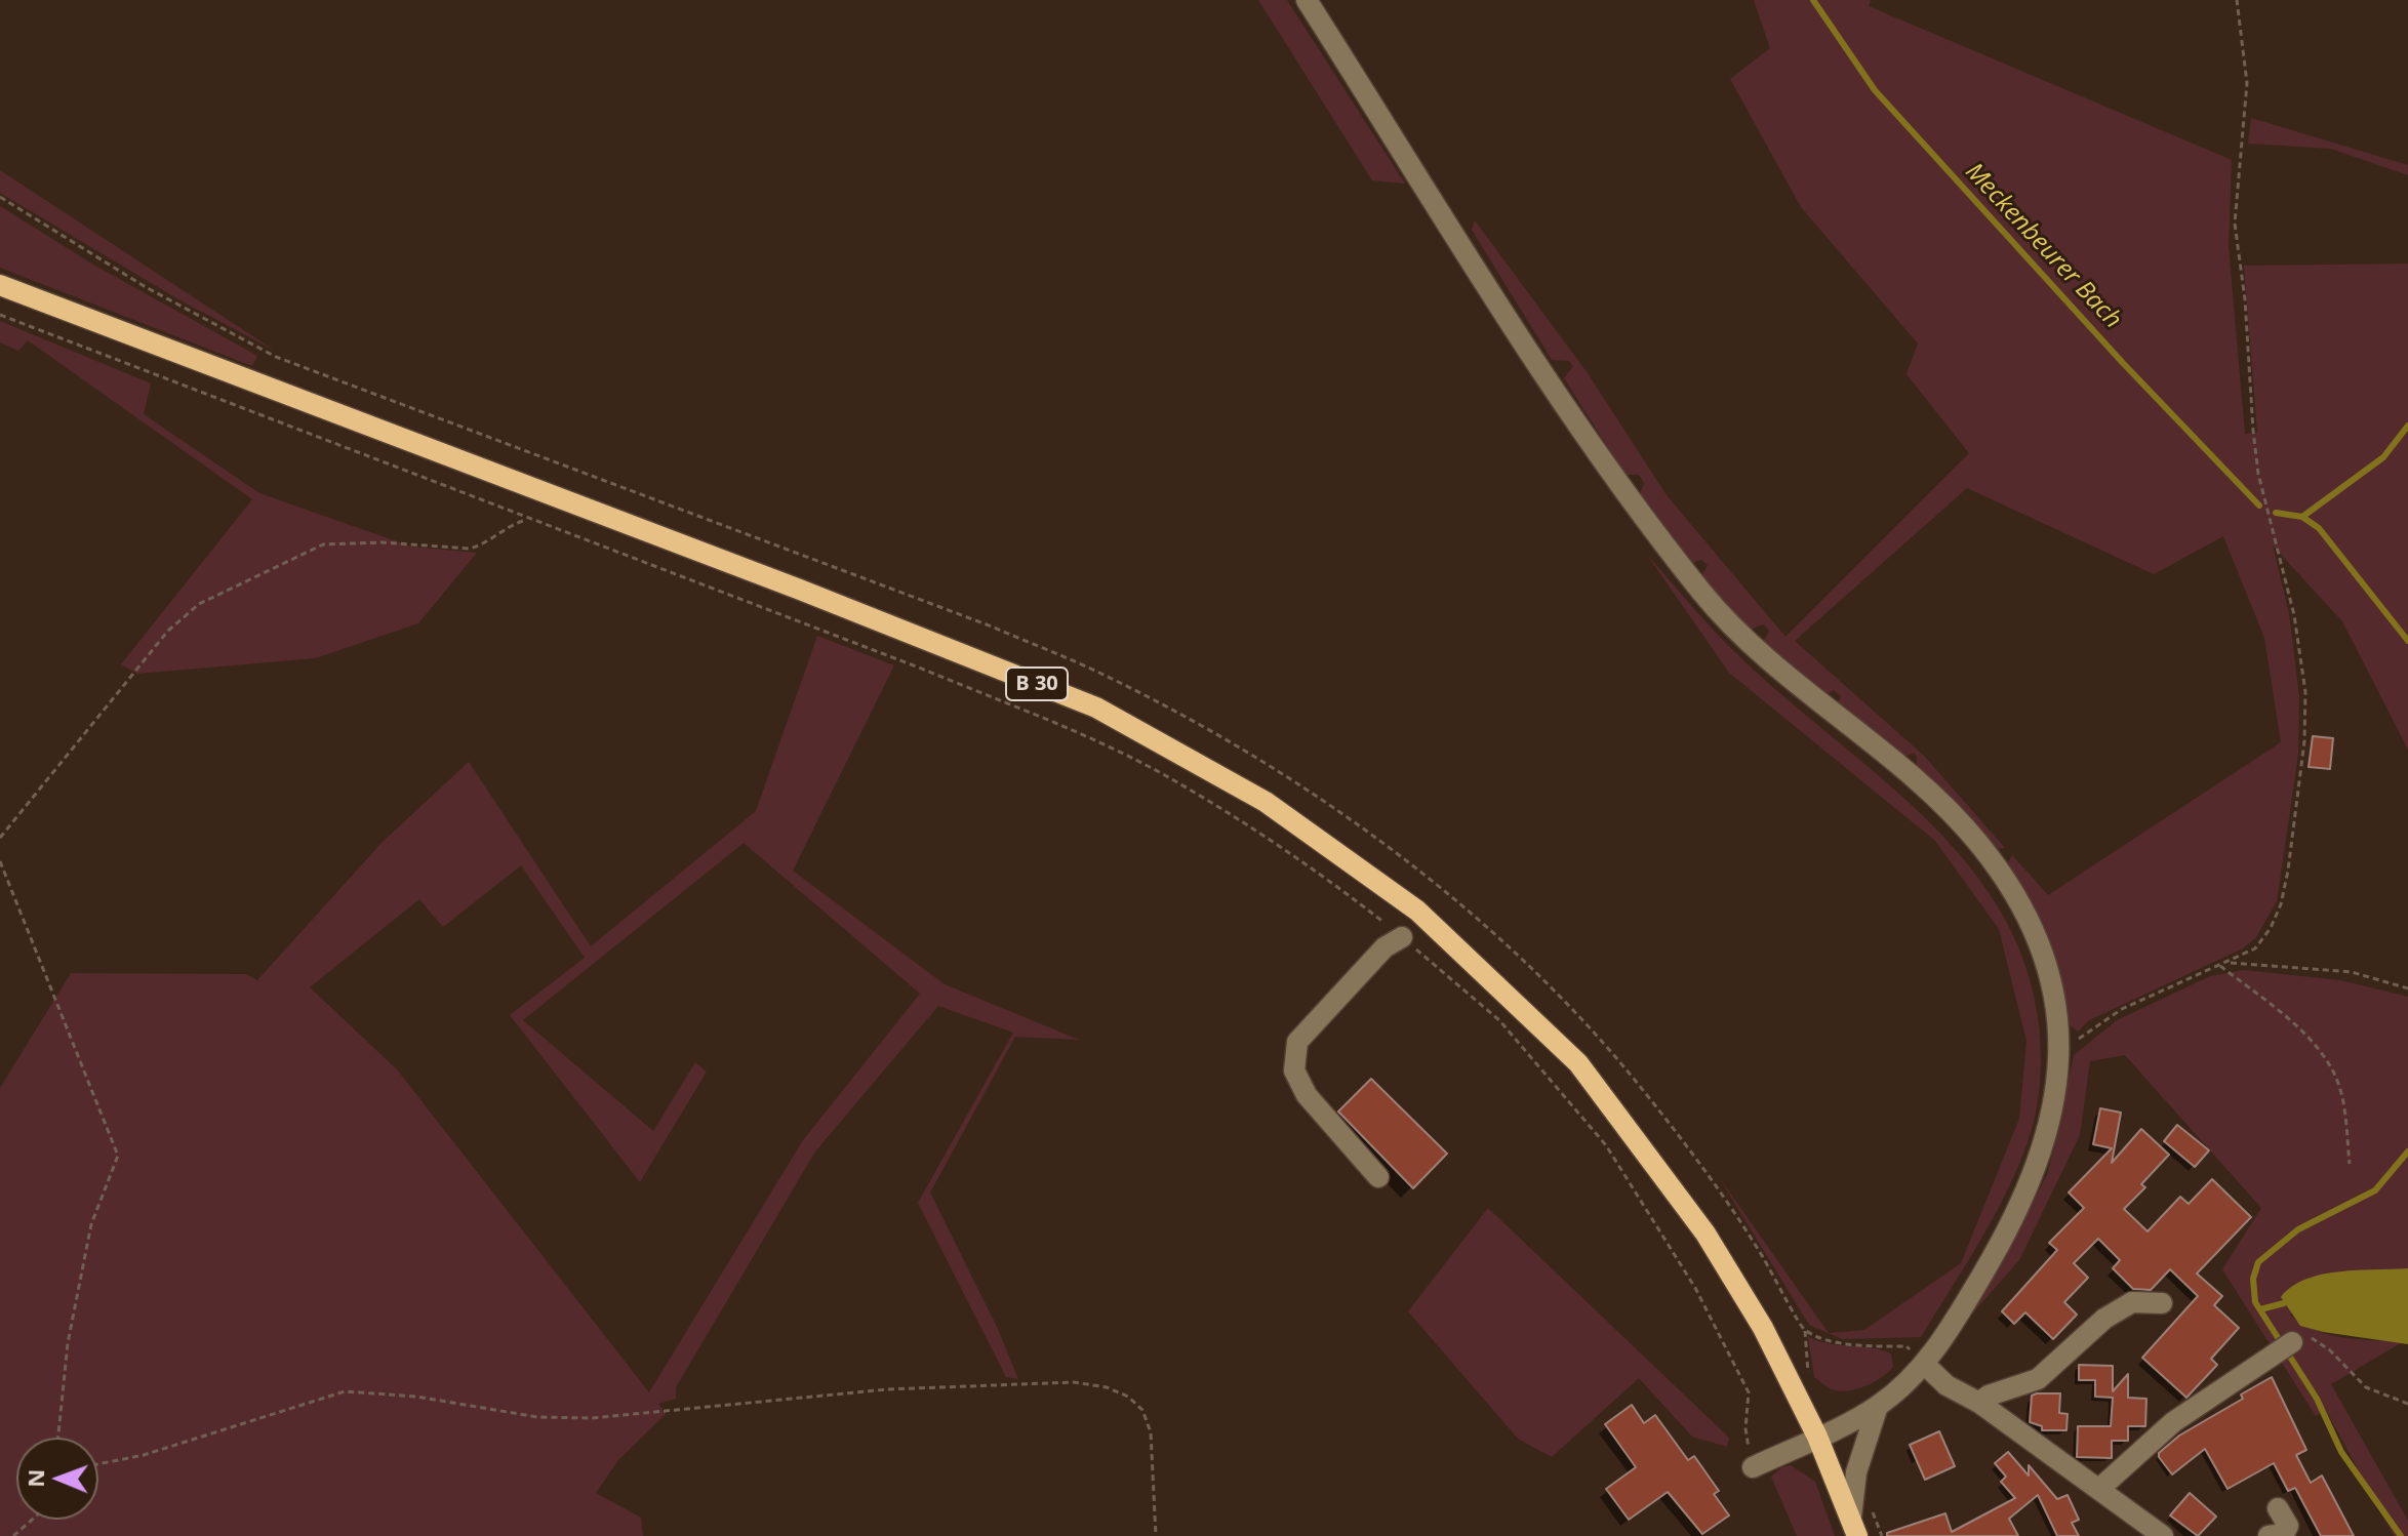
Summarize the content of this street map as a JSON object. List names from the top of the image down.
{
  "streets": {
    "main road": ["B 30"]
  },
  "water": ["Meckenbeurer Bach"],
  "north": "left"
}
